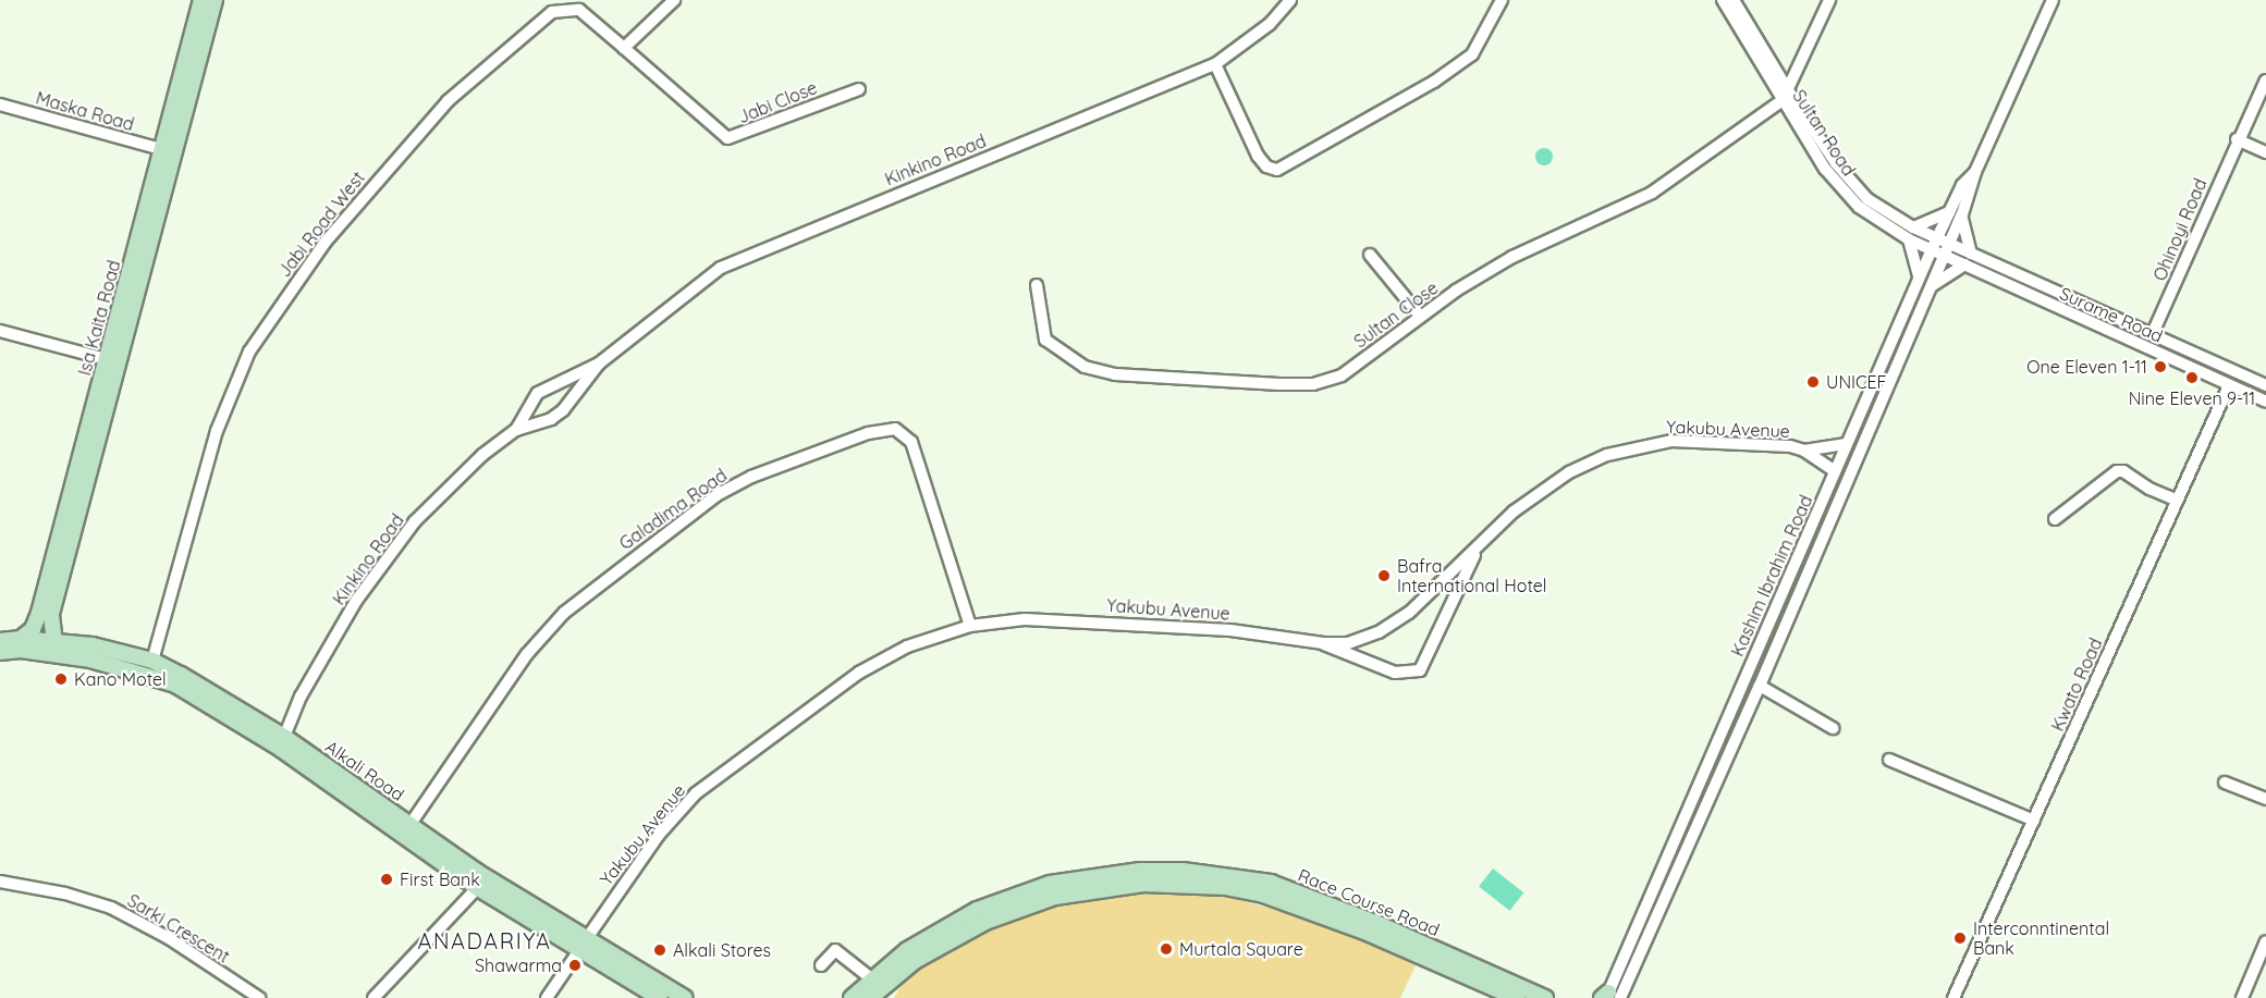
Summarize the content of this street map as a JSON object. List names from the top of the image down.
{
  "streets": {
    "main road": ["Isa Kaita Road", "Alkali Road", "Race Course Road"],
    "street": [
      "Jabi Close",
      "Maska Road",
      "Sultan Road",
      "Kinkino Road",
      "Jabi Road West",
      "Ohinoyi Road",
      "Sultan Close",
      "Surame Road",
      "Yakubu Avenue",
      "Galadima Road",
      "Kashim Ibrahim Road",
      "Kwato Road",
      "Sarki Crescent"
    ]
  },
  "crossings": [
    ["Jabi Close", "Jabi Road West"],
    ["Maska Road", "Isa Kaita Road"],
    ["Sultan Road", "Sultan Close"],
    ["Sultan Road", "Kashim Ibrahim Road"],
    ["Kinkino Road", "Alkali Road"],
    ["Jabi Road West", "Alkali Road"],
    ["Ohinoyi Road", "Surame Road"],
    ["Surame Road", "Kashim Ibrahim Road"],
    ["Surame Road", "Kwato Road"],
    ["Isa Kaita Road", "Alkali Road"],
    ["Yakubu Avenue", "Galadima Road"],
    ["Yakubu Avenue", "Kashim Ibrahim Road"],
    ["Yakubu Avenue", "Alkali Road"],
    ["Galadima Road", "Alkali Road"]
  ],
  "districts": ["ANADARIYA"],
  "places": [
    "One Eleven 1-11",
    "Nine Eleven 9-11",
    "UNICEF",
    "Bafra International Hotel",
    "Kano Motel",
    "First Bank",
    "Interconntinental Bank",
    "Murtala Square",
    "Alkali Stores",
    "Shawarma"
  ]
}
